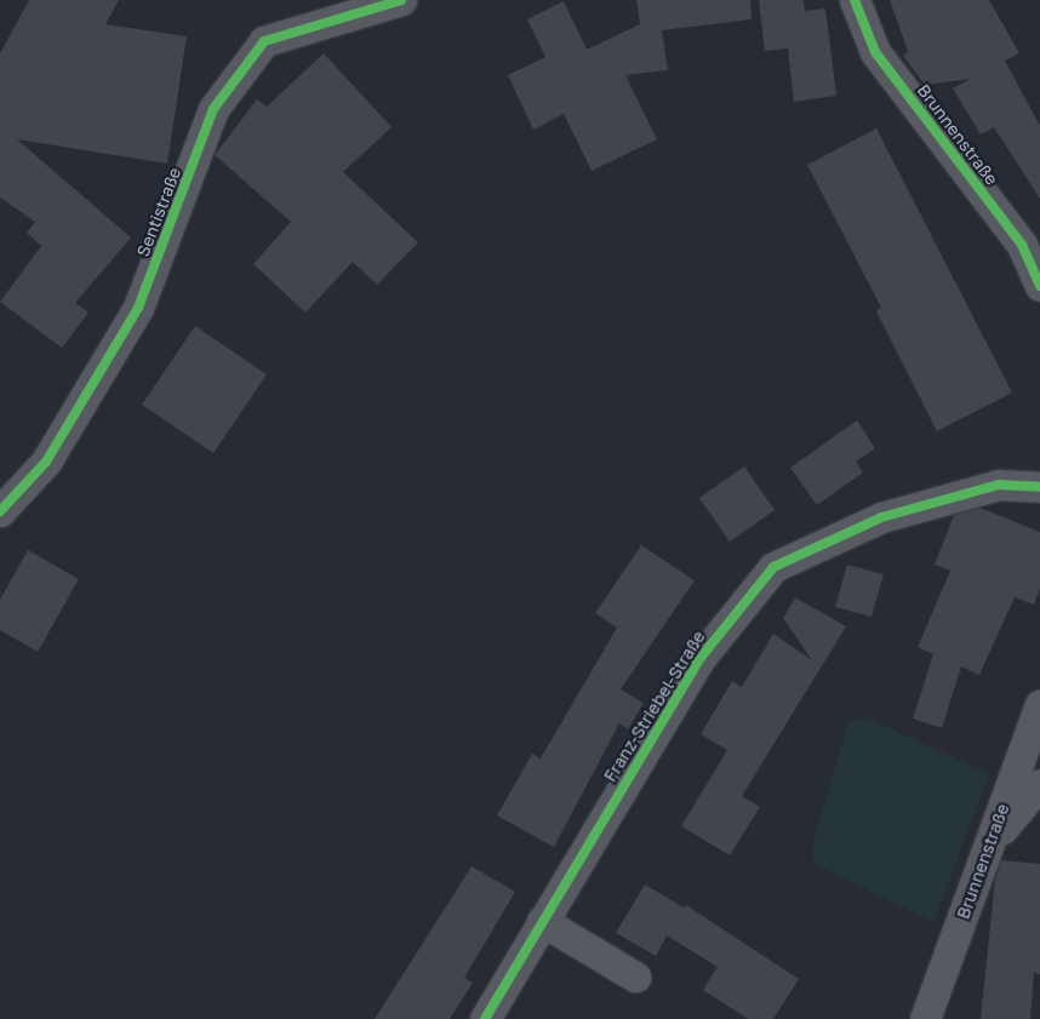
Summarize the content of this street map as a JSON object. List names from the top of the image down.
{
  "streets": {
    "street": ["Brunnenstraße", "Sentistraße", "Franz-Striebel-Straße"]
  }
}
